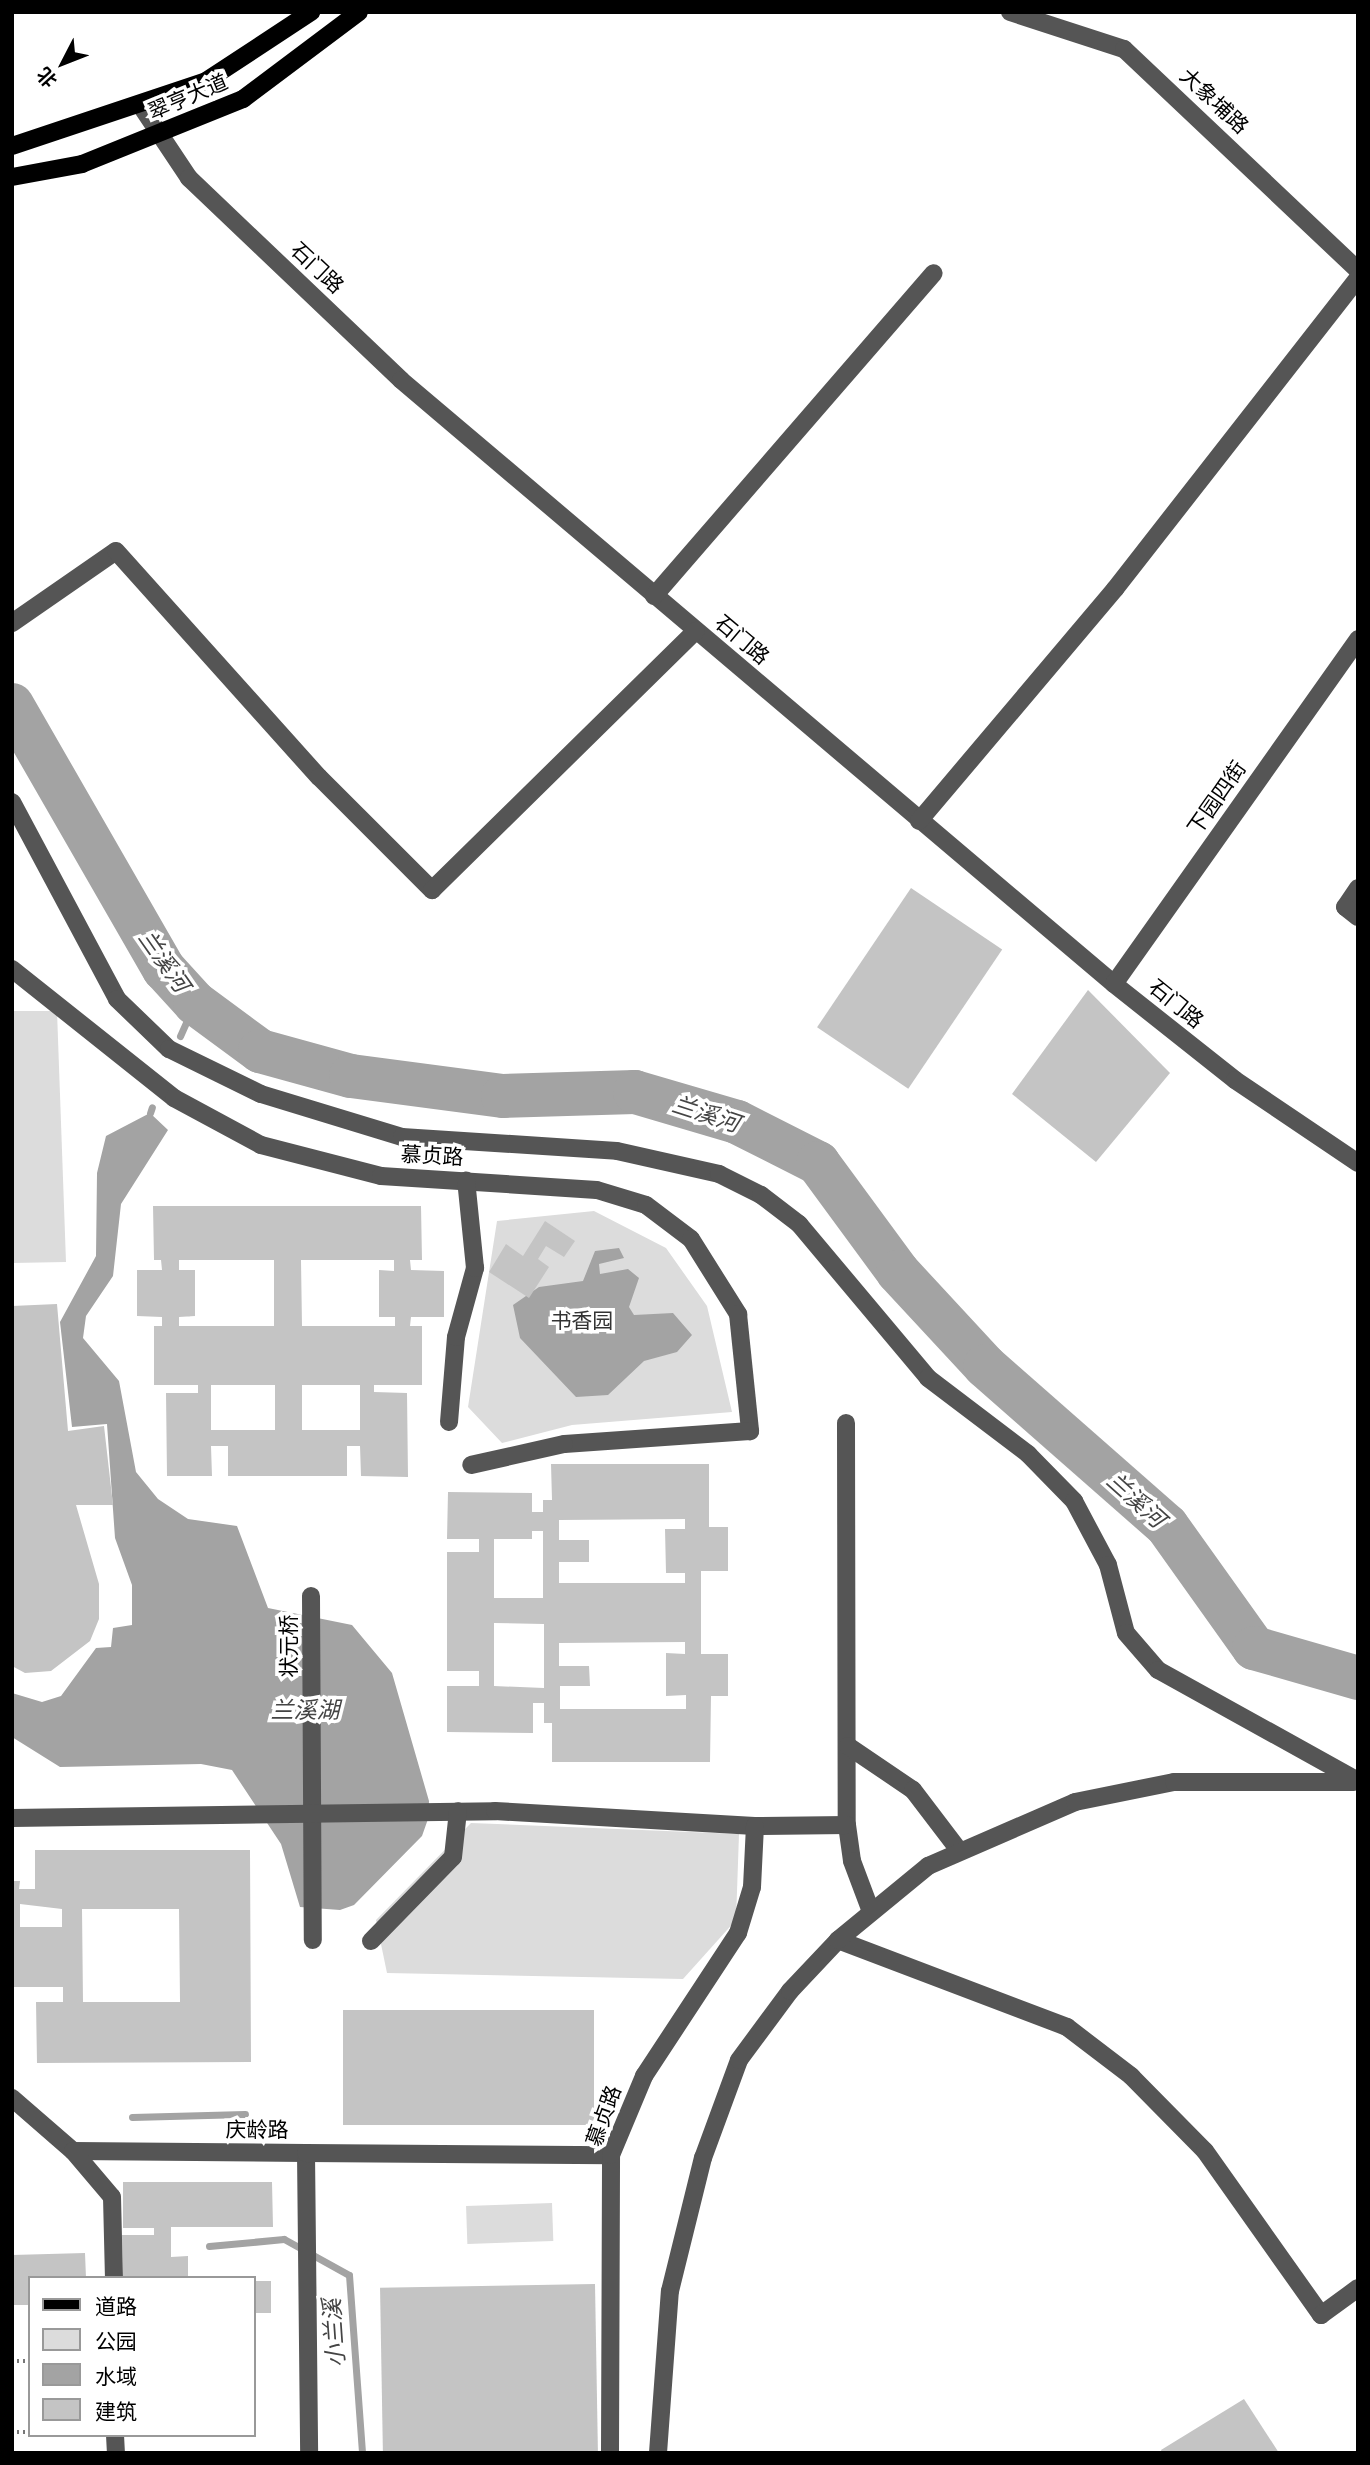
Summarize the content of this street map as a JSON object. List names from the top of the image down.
{
  "streets": {
    "main road": ["翠亨大道"],
    "street": [
      "大象埔路",
      "石门路",
      "下园四街",
      "慕贞路",
      "状元桥",
      "庆龄路"
    ]
  },
  "crossings": [
    ["翠亨大道", "石门路"],
    ["石门路", "下园四街"]
  ],
  "water": ["兰溪河", "兰溪湖", "小兰溪"],
  "parks": ["书香园"],
  "legend": [
    "道路",
    "公园",
    "水域",
    "建筑"
  ],
  "north": "bottom left"
}
